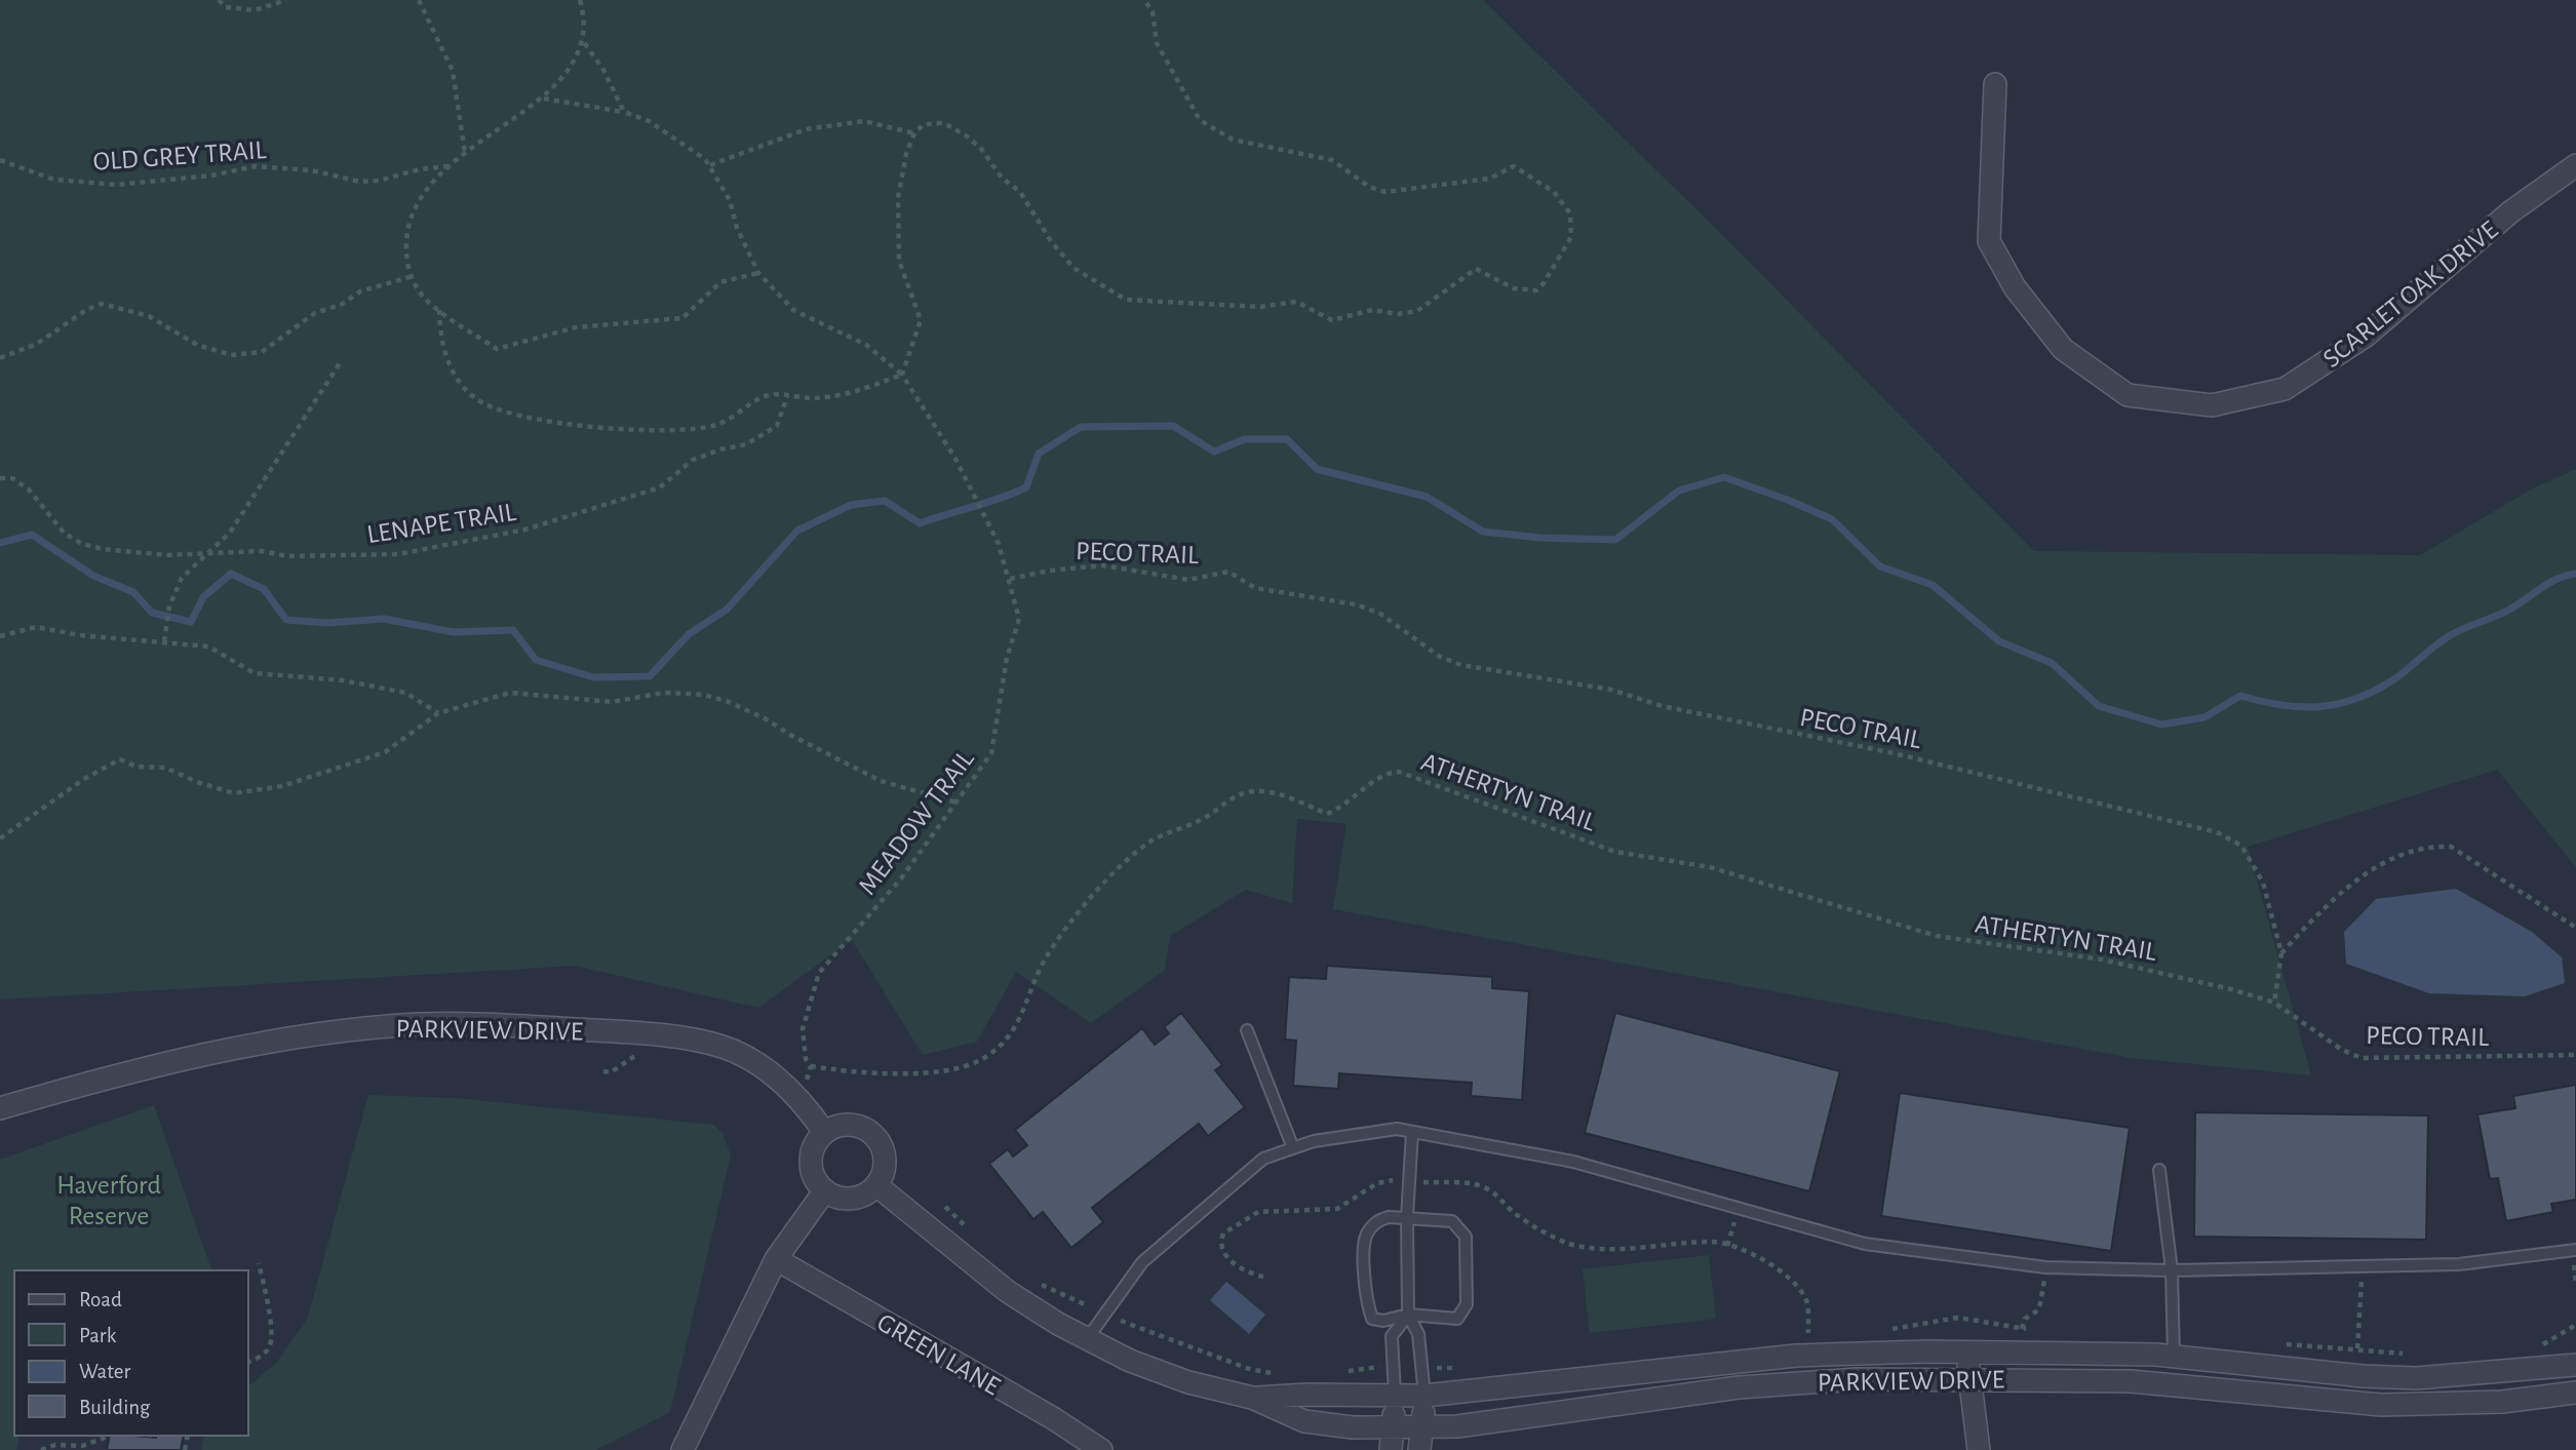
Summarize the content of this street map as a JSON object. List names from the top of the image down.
{
  "streets": {
    "street": ["SCARLET OAK DRIVE", "PARKVIEW DRIVE", "GREEN LANE"],
    "path": [
      "OLD GREY TRAIL",
      "LENAPE TRAIL",
      "PECO TRAIL",
      "ATHERTYN TRAIL",
      "MEADOW TRAIL"
    ]
  },
  "crossings": [
    ["PECO TRAIL", "ATHERTYN TRAIL"],
    ["PECO TRAIL", "MEADOW TRAIL"],
    ["ATHERTYN TRAIL", "MEADOW TRAIL"]
  ],
  "parks": ["Haverford Reserve"],
  "legend": [
    "Road",
    "Park",
    "Water",
    "Building"
  ]
}
